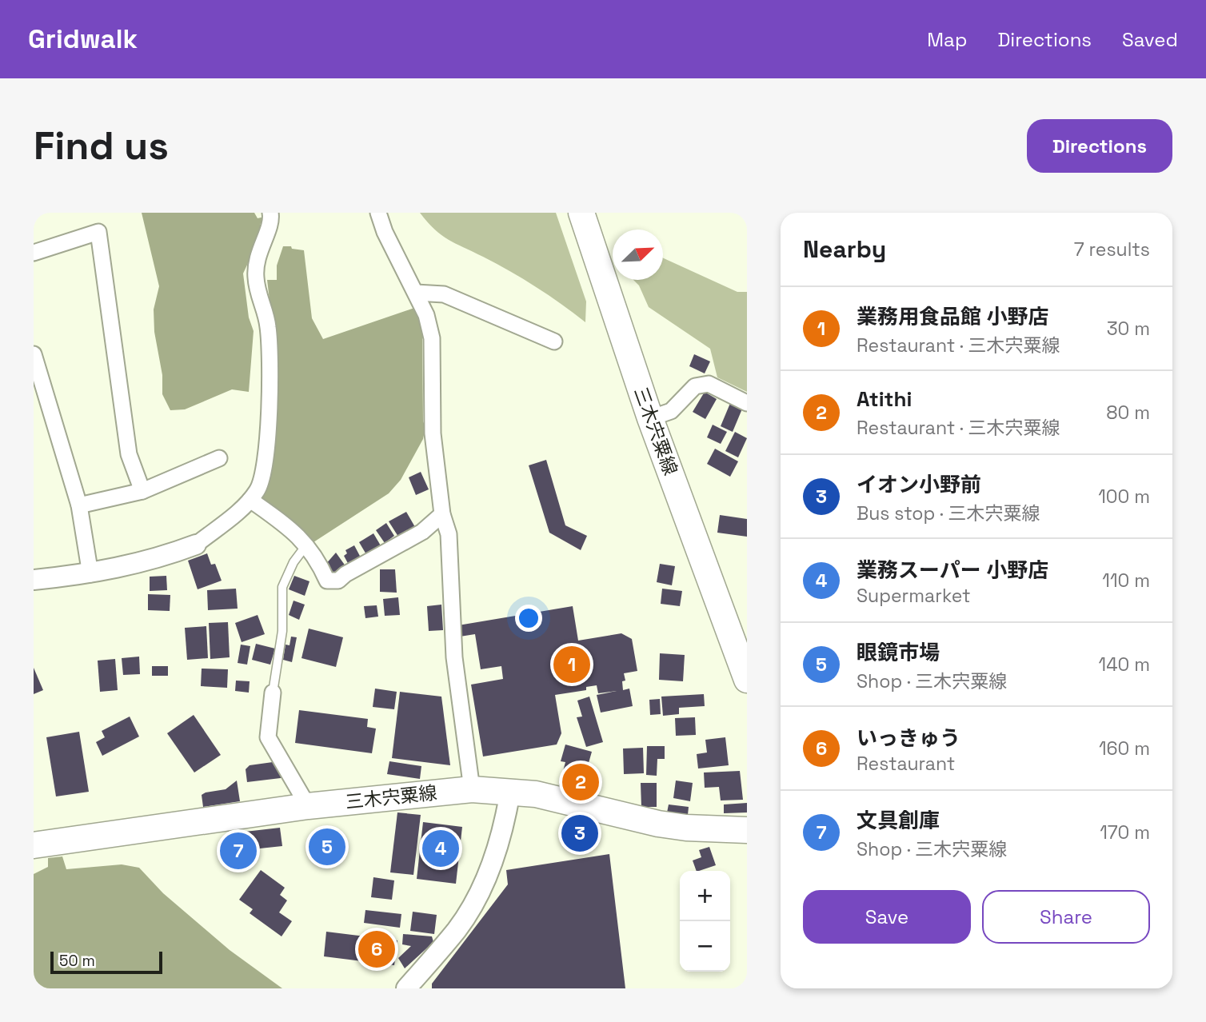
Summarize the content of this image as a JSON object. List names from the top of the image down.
{
  "streets": {
    "main road": ["三木宍粟線"]
  },
  "scale_bar": "50 m",
  "north": "top right",
  "page": {
    "header": "Gridwalk",
    "nav": ["Map", "Directions", "Saved"],
    "buttons": [
      "Directions",
      ["Save", "Share"]
    ],
    "title": "Find us",
    "heading": ["Nearby", "7 results"],
    "list": [
      {
        "mark": "1",
        "name": "業務用食品館 小野店",
        "note": "Restaurant · 三木宍粟線",
        "value": "30 m"
      },
      {
        "mark": "2",
        "name": "Atithi",
        "note": "Restaurant · 三木宍粟線",
        "value": "80 m"
      },
      {
        "mark": "3",
        "name": "イオン小野前",
        "note": "Bus stop · 三木宍粟線",
        "value": "100 m"
      },
      {
        "mark": "4",
        "name": "業務スーパー 小野店",
        "note": "Supermarket",
        "value": "110 m"
      },
      {
        "mark": "5",
        "name": "眼鏡市場",
        "note": "Shop · 三木宍粟線",
        "value": "140 m"
      },
      {
        "mark": "6",
        "name": "いっきゅう",
        "note": "Restaurant",
        "value": "160 m"
      },
      {
        "mark": "7",
        "name": "文具創庫",
        "note": "Shop · 三木宍粟線",
        "value": "170 m"
      }
    ],
    "pins": [
      "1",
      "2",
      "3",
      "5",
      "4",
      "7",
      "6"
    ],
    "map_buttons": ["+", "−"],
    "scale": "50 m"
  }
}
